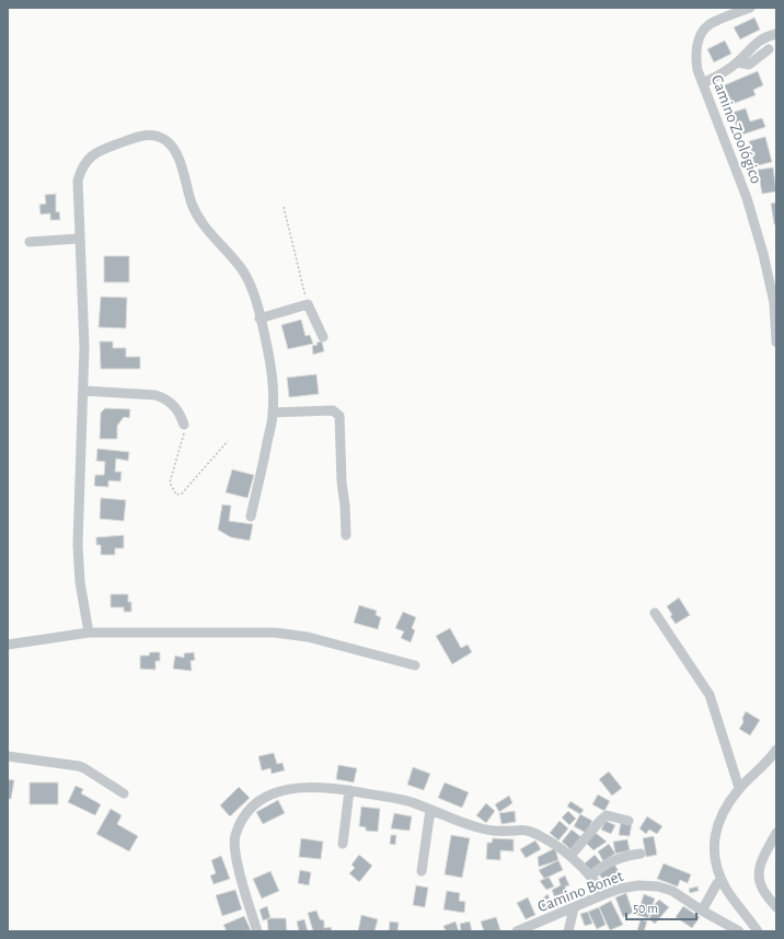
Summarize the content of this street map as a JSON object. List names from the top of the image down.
{
  "streets": {
    "street": ["Camino Zoológico", "Camino Bonet"]
  },
  "scale_bar": "50 m"
}
